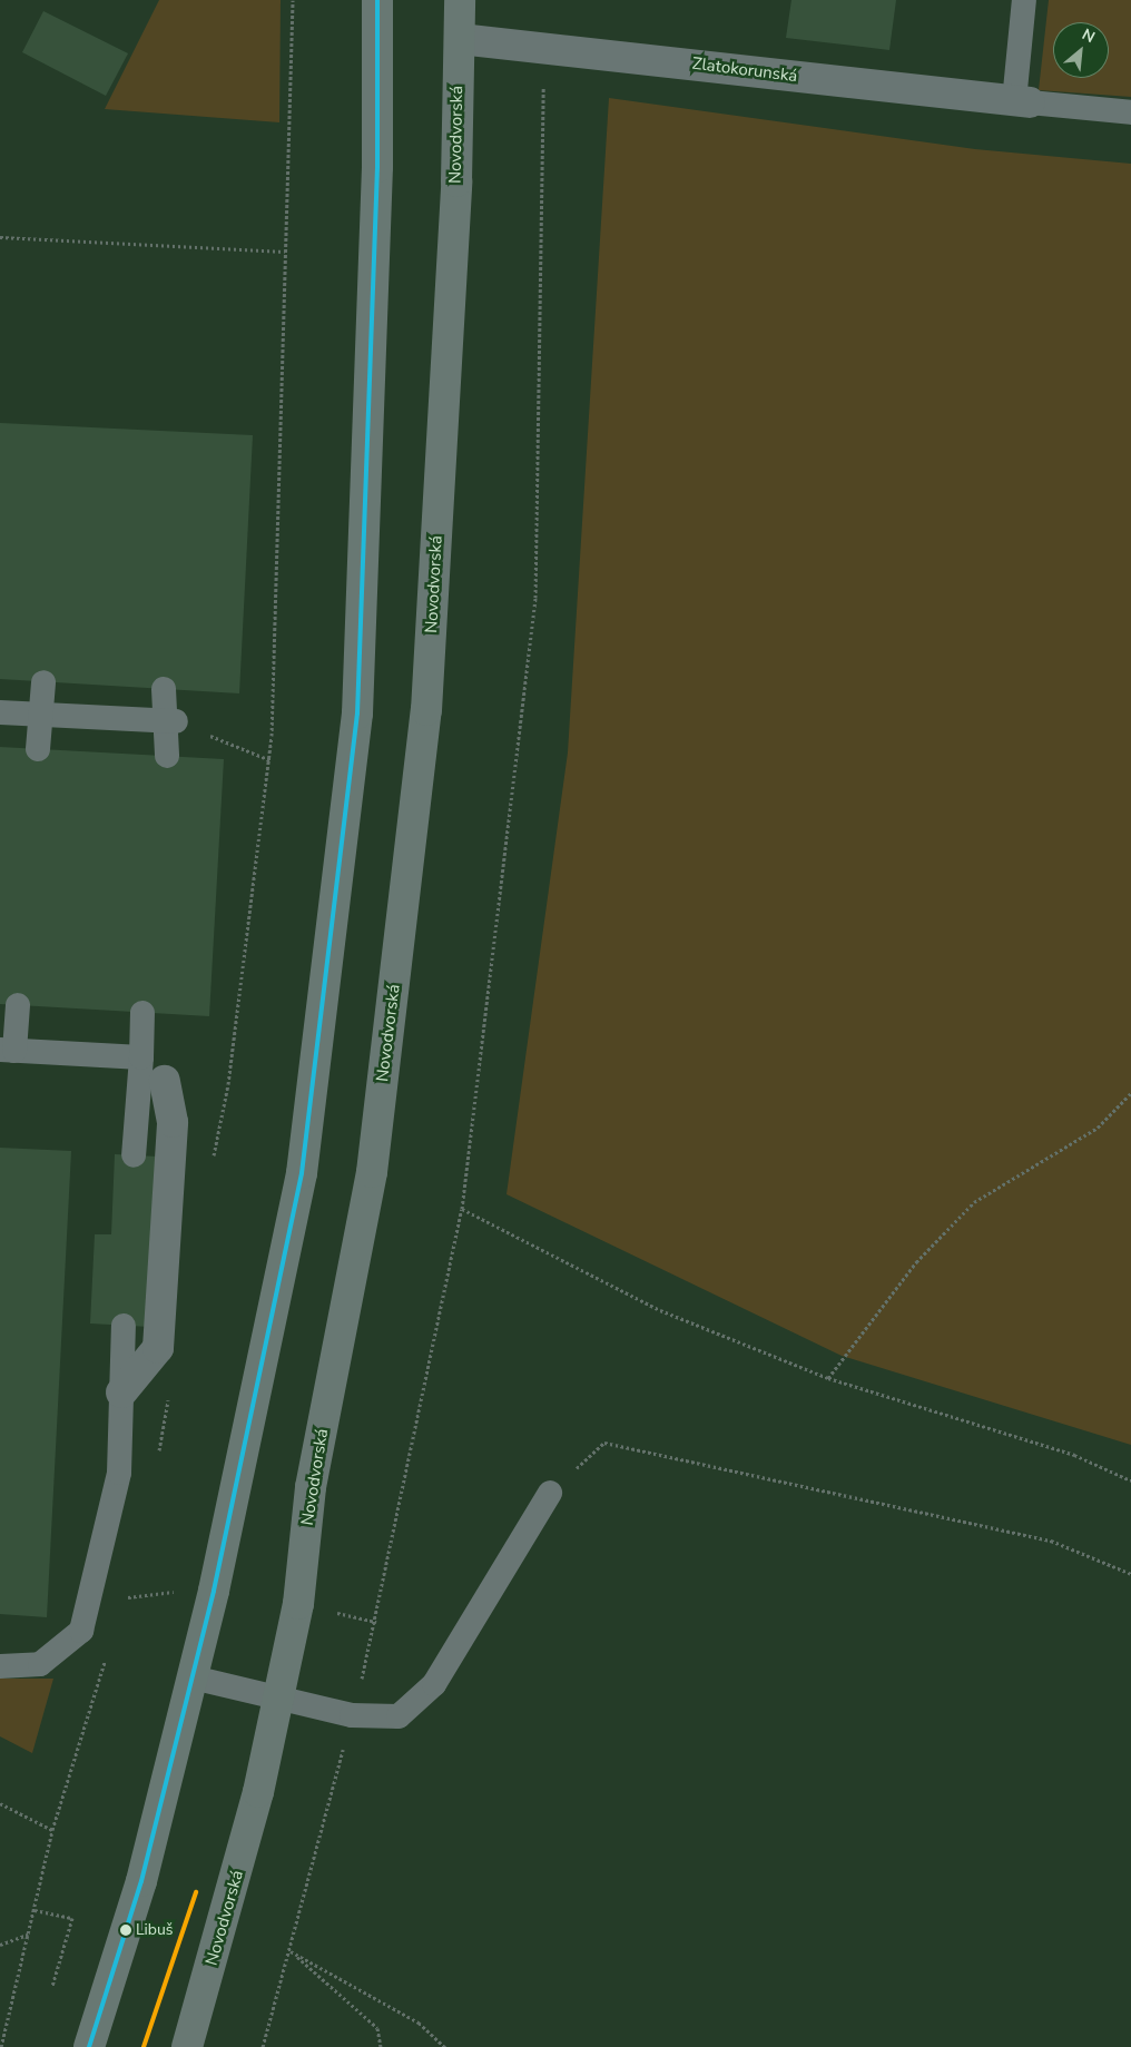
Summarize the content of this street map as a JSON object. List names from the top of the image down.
{
  "streets": {
    "main road": ["Novodvorská"],
    "street": ["Zlatokorunská"]
  },
  "crossings": [
    ["Zlatokorunská", "Novodvorská"]
  ],
  "places": ["Libuš"],
  "north": "top right"
}
